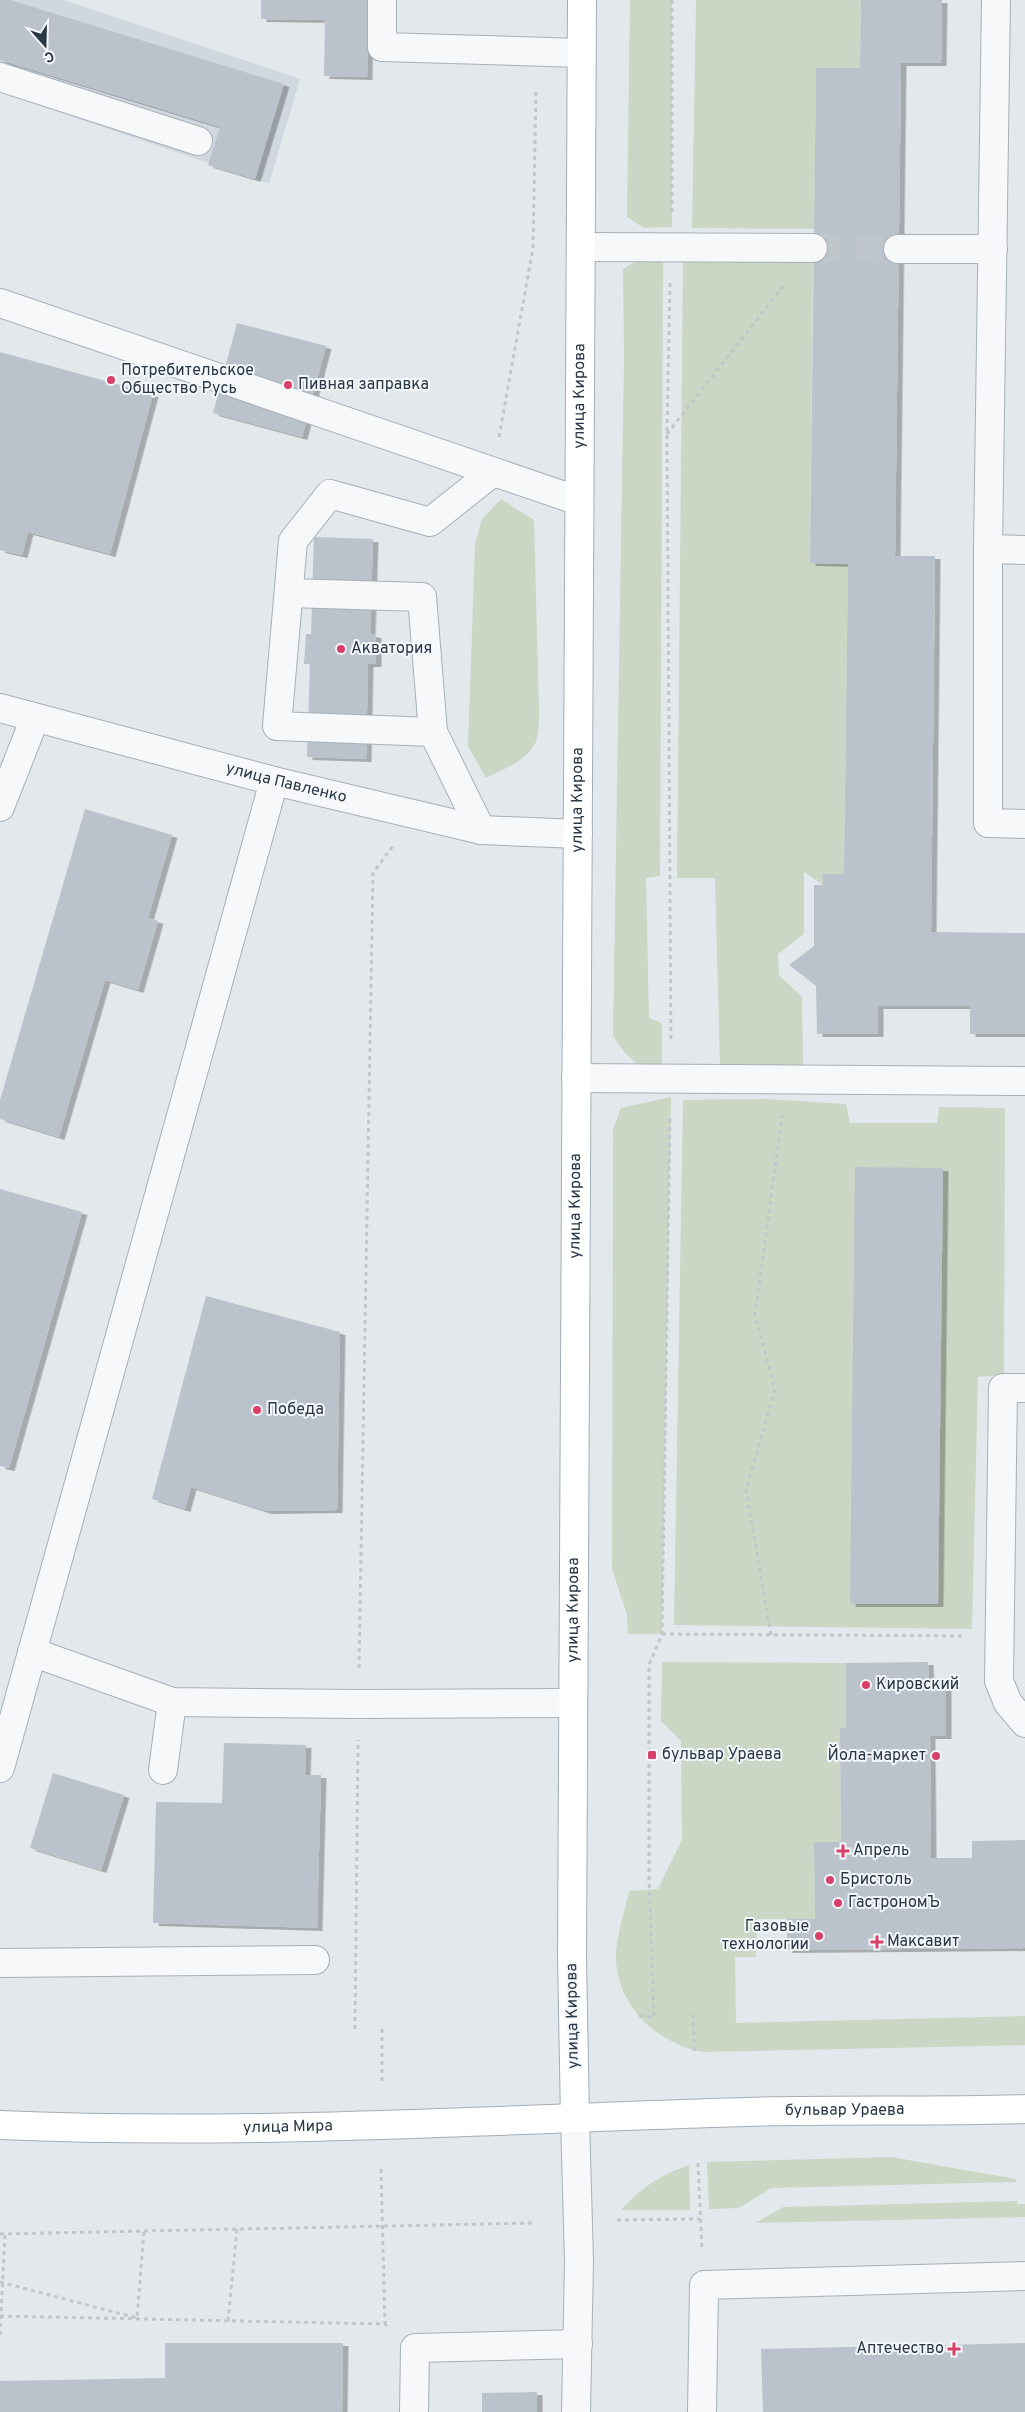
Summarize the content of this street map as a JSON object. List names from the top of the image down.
{
  "streets": {
    "main road": ["улица Кирова", "бульвар Ураева", "улица Мира"],
    "street": ["улица Павленко"]
  },
  "crossings": [
    ["улица Кирова", "улица Павленко"],
    ["улица Кирова", "бульвар Ураева"],
    ["улица Кирова", "улица Мира"],
    ["бульвар Ураева", "улица Мира"]
  ],
  "places": {
    "other": [
      "Потребительское Общество Русь",
      "Пивная заправка",
      "Акватория",
      "Победа",
      "Кировский",
      "Йола-маркет",
      "Бристоль",
      "ГастрономЪ",
      "Газовые технологии"
    ],
    "transit": ["бульвар Ураева"],
    "health": ["Апрель", "Максавит", "Аптечество"]
  },
  "north": "bottom"
}
